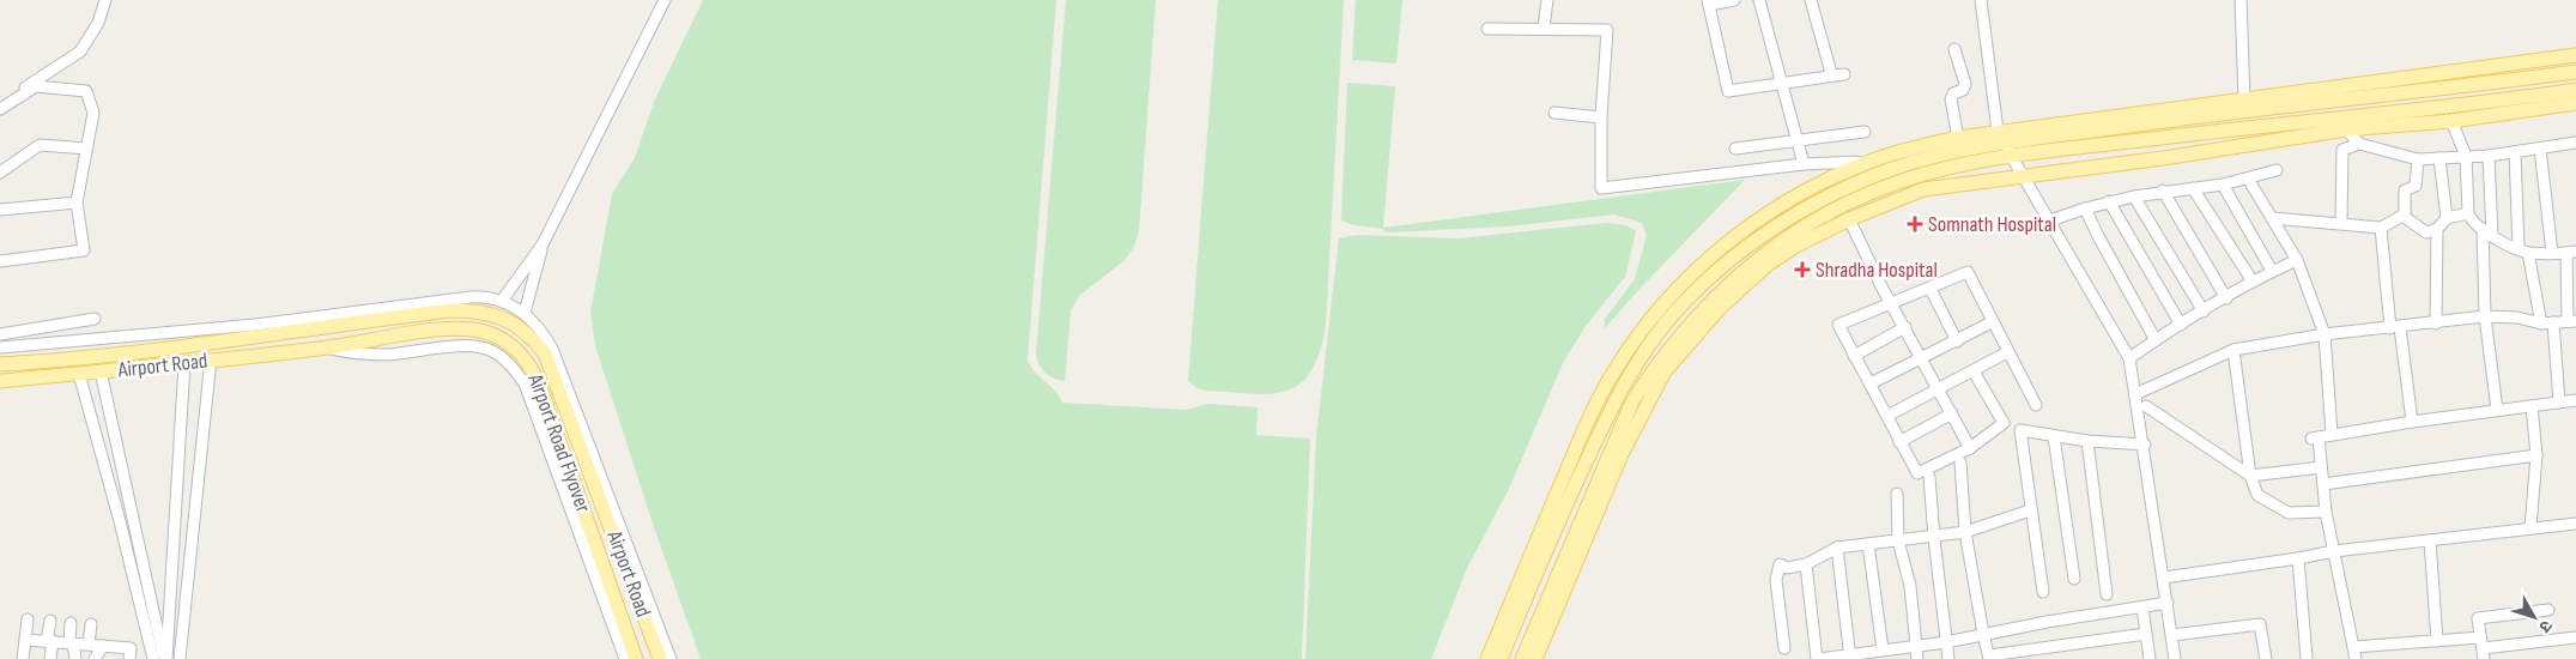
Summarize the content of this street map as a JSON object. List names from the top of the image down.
{
  "streets": {
    "main road": ["Airport Road", "Airport Road Flyover"]
  },
  "crossings": [
    ["Airport Road", "Airport Road Flyover"]
  ],
  "places": {
    "health": ["Somnath Hospital", "Shradha Hospital"]
  },
  "north": "bottom right"
}
